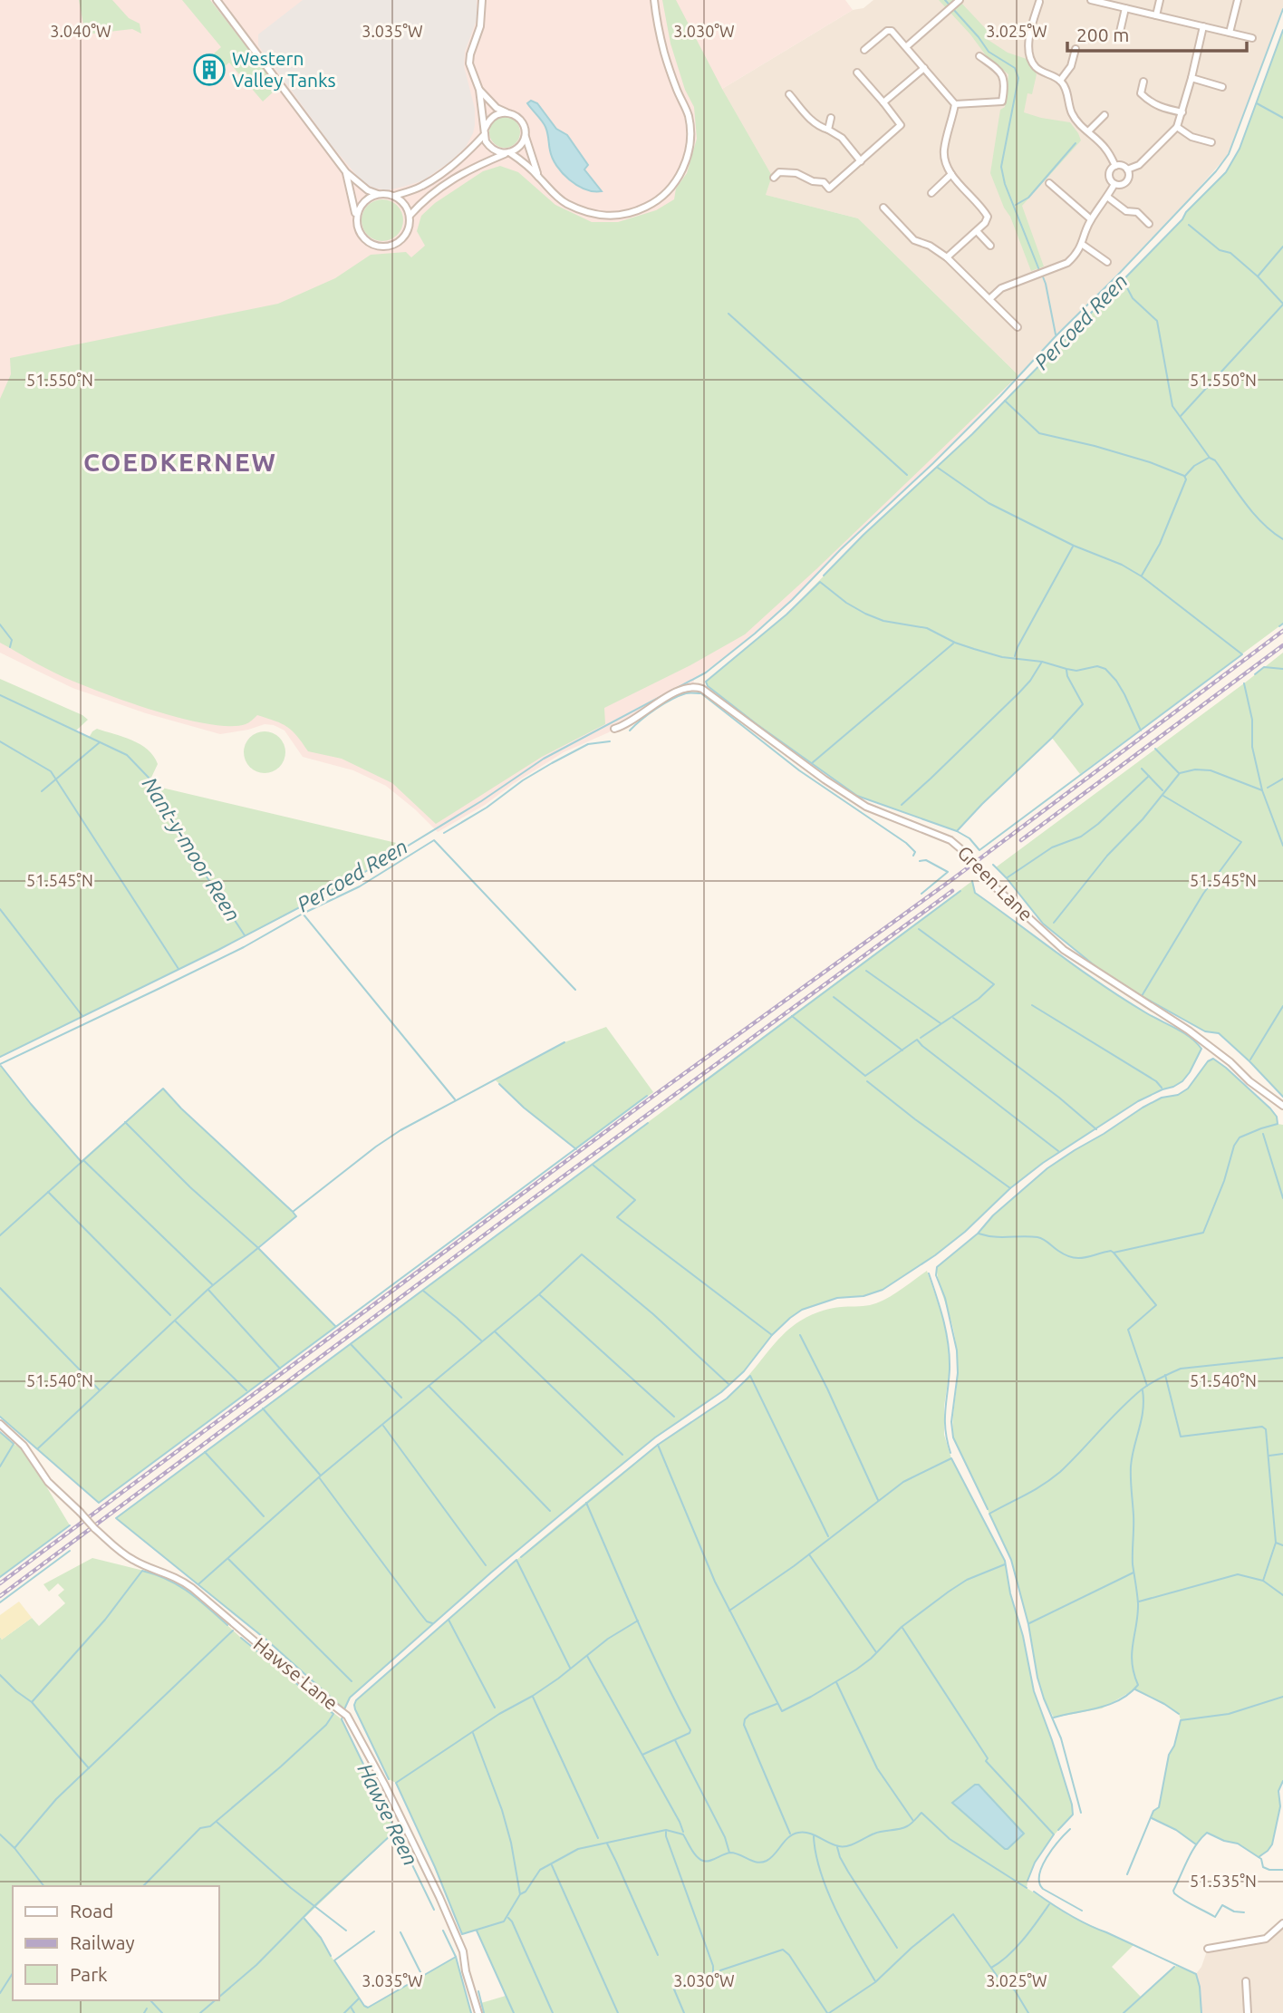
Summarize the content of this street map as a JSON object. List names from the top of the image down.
{
  "streets": {
    "street": ["Green Lane", "Hawse Lane"]
  },
  "districts": ["COEDKERNEW"],
  "water": ["Percoed Reen", "Nant-y-moor Reen", "Hawse Reen"],
  "places": {
    "building": ["Western Valley Tanks"]
  },
  "legend": ["Road", "Railway", "Park"],
  "scale_bar": "200 m",
  "coordinates": [
    "3.040°W",
    "3.035°W",
    "3.030°W",
    "3.025°W",
    "51.550°N",
    "51.545°N",
    "51.540°N",
    "51.535°N"
  ]
}
